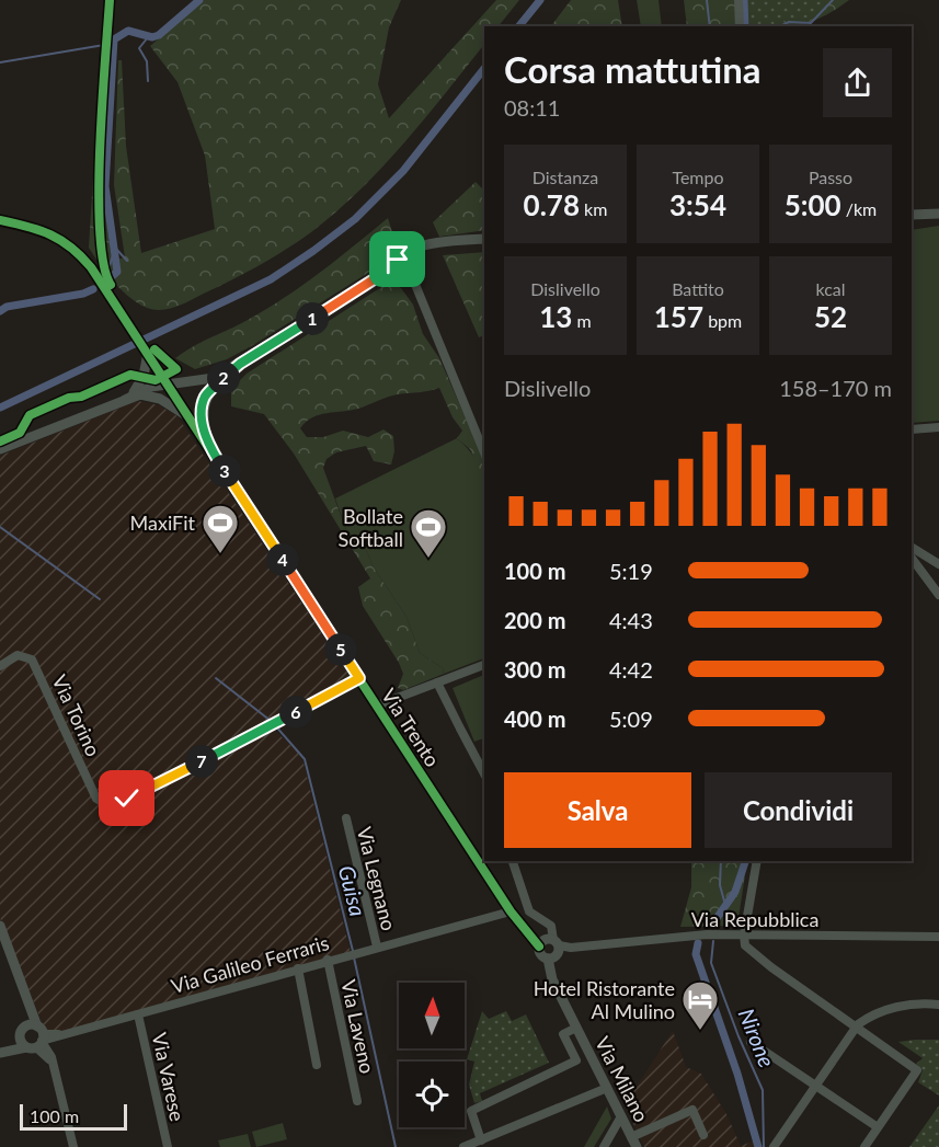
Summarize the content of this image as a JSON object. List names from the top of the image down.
{
  "streets": {
    "street": [
      "Via Torino",
      "Via Trento",
      "Via Legnano",
      "Via Repubblica",
      "Via Galileo Ferraris",
      "Via Laveno",
      "Via Varese",
      "Via Milano"
    ]
  },
  "crossings": [
    ["Via Torino", "Via Trento"],
    ["Via Trento", "Via Milano"],
    ["Via Legnano", "Via Galileo Ferraris"],
    ["Via Repubblica", "Via Milano"],
    ["Via Galileo Ferraris", "Via Laveno"],
    ["Via Galileo Ferraris", "Via Varese"],
    ["Via Galileo Ferraris", "Via Milano"]
  ],
  "water": ["Guisa", "Nirone"],
  "places": {
    "sports": ["MaxiFit", "Bollate Softball"],
    "hotel": ["Hotel Ristorante Al Mulino"]
  },
  "scale_bar": "100 m",
  "north": "top",
  "page": {
    "heading": ["Corsa mattutina", "08:11"],
    "stats": [
      ["Distanza", "0.78 km"],
      ["Tempo", "3:54"],
      ["Passo", "5:00 /km"],
      ["Dislivello", "13 m"],
      ["Battito", "157 bpm"],
      ["kcal", "52"]
    ],
    "pins": [
      "1",
      "2",
      "3",
      "4",
      "5",
      "6",
      "7"
    ],
    "chart": ["Dislivello", "158–170 m"],
    "list": [
      {
        "name": "100 m",
        "note": "5:19"
      },
      {
        "name": "200 m",
        "note": "4:43"
      },
      {
        "name": "300 m",
        "note": "4:42"
      },
      {
        "name": "400 m",
        "note": "5:09"
      }
    ],
    "buttons": ["Salva", "Condividi"],
    "scale": "100 m"
  }
}
